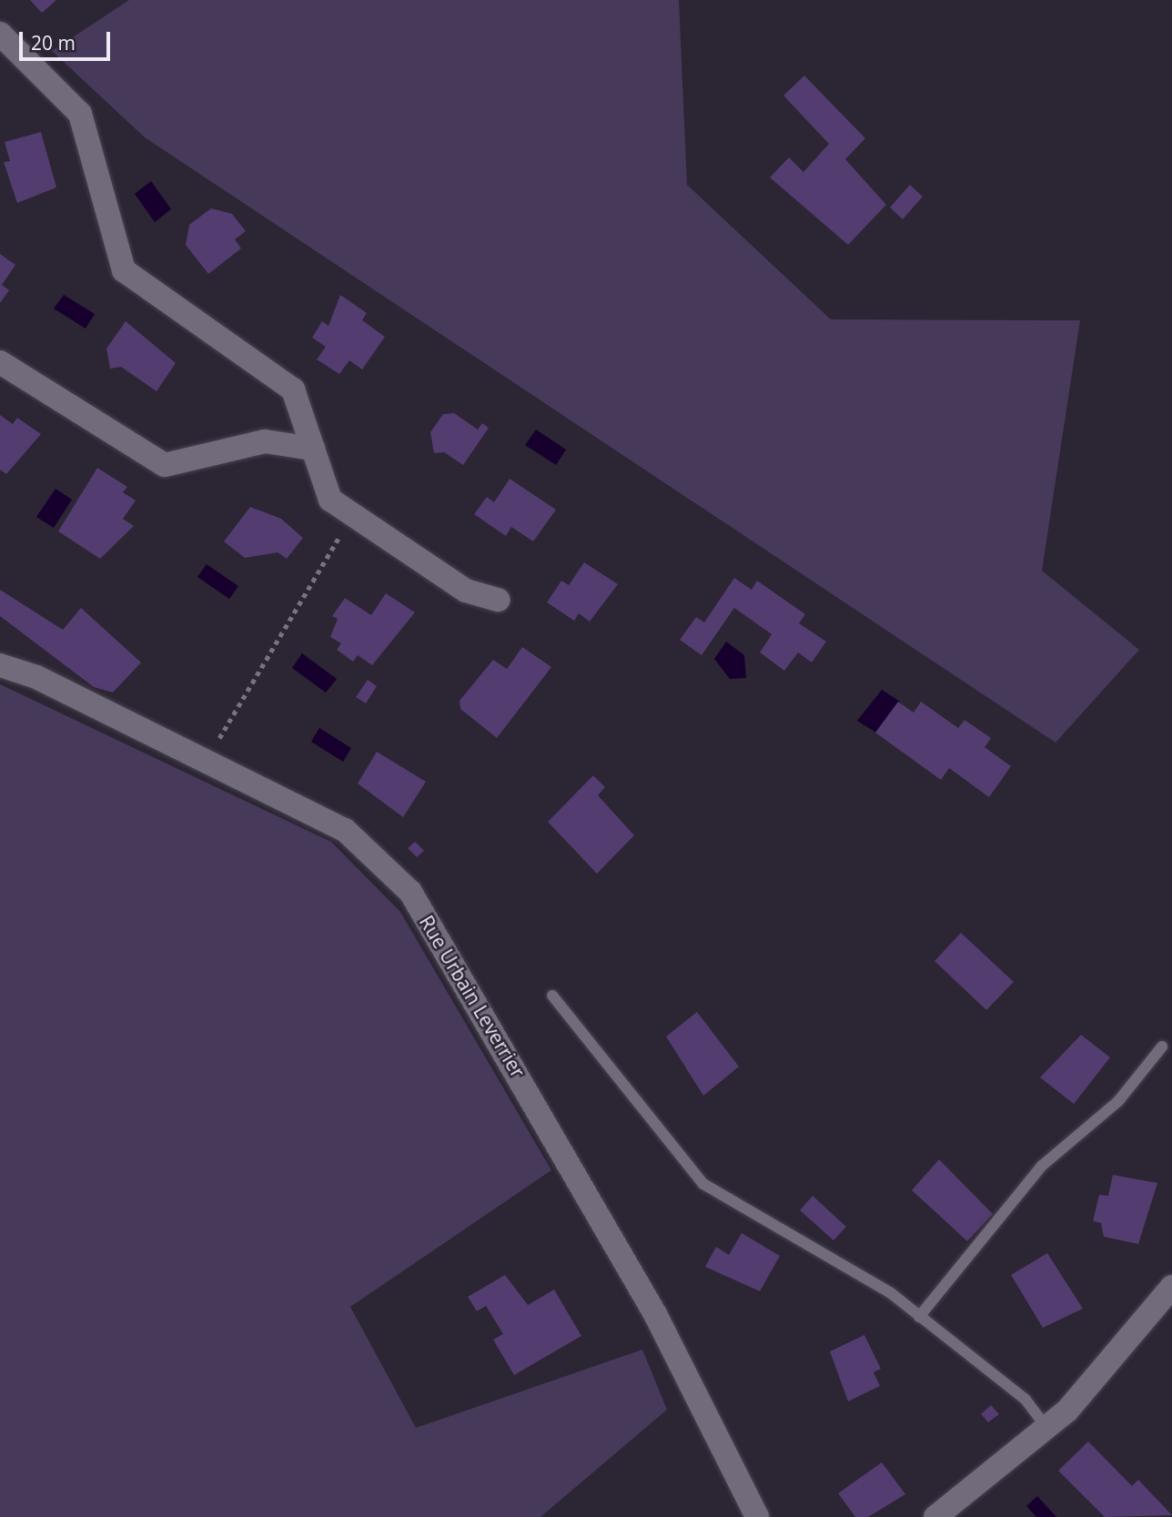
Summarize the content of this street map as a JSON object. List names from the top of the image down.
{
  "streets": {
    "street": ["Rue Urbain Leverrier"]
  },
  "scale_bar": "20 m"
}
